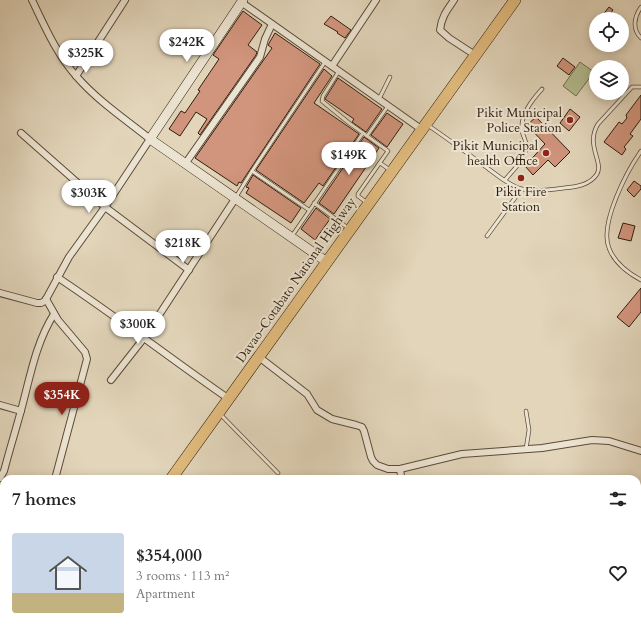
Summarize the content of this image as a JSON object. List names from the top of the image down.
{
  "streets": {
    "highway": ["Davao-Cotabato National Highway"]
  },
  "places": ["Pikit Municipal Police Station", "Pikit Municipal health Office", "Pikit Fire Station"],
  "page": {
    "price": [
      "$242K",
      "$325K",
      "$149K",
      "$303K",
      "$218K",
      "$300K",
      "$354K"
    ],
    "heading": "7 homes",
    "list": [
      {
        "name": "$354,000",
        "note": "3 rooms · 113 m² · Apartment"
      }
    ]
  }
}
